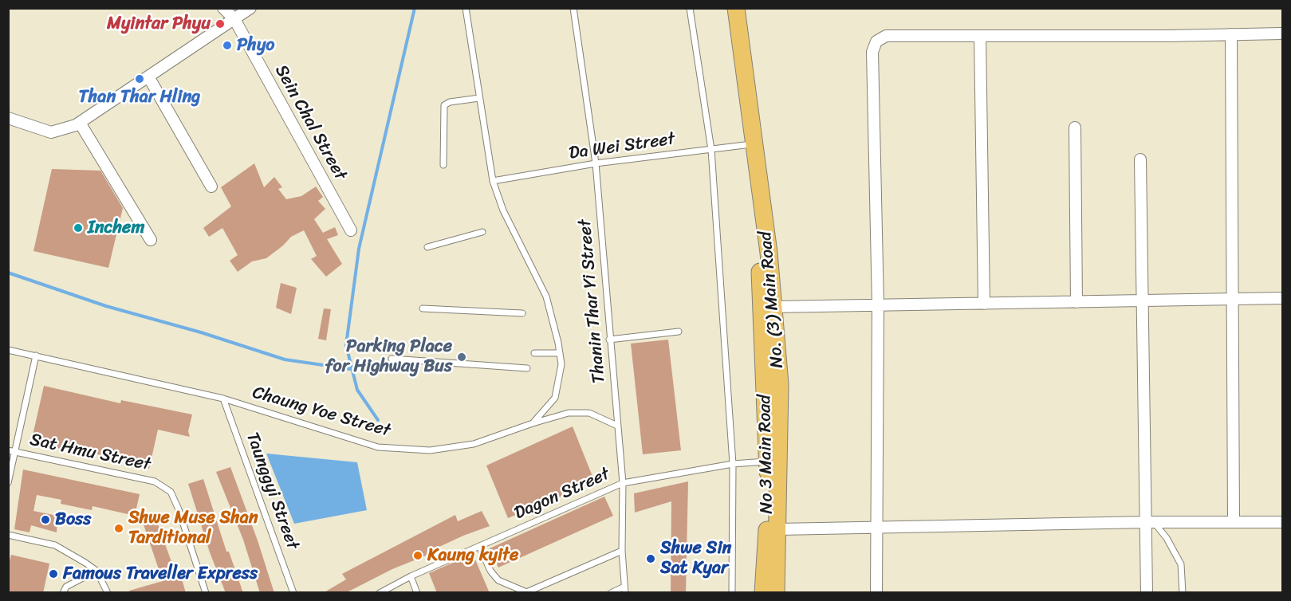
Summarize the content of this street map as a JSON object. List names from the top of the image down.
{
  "streets": {
    "main road": ["No. (3) Main Road", "No 3 Main Road"],
    "street": ["Sein Chal Street"],
    "lane": [
      "Da Wei Street",
      "Thanin Thar Yi Street",
      "Chaung Yoe Street",
      "Sat Hmu Street",
      "Taunggyi Street",
      "Dagon Street"
    ]
  },
  "crossings": [
    ["Da Wei Street", "Thanin Thar Yi Street"],
    ["Da Wei Street", "Chaung Yoe Street"],
    ["Da Wei Street", "No 3 Main Road"],
    ["No. (3) Main Road", "No 3 Main Road"],
    ["Thanin Thar Yi Street", "Dagon Street"],
    ["Chaung Yoe Street", "Taunggyi Street"],
    ["No 3 Main Road", "Dagon Street"]
  ],
  "places": [
    "Myintar Phyu",
    "Phyo",
    "Than Thar Hling",
    "Inchem",
    "Parking Place for Highway Bus",
    "Boss",
    "Shwe Muse Shan Tarditional",
    "Kaung kyite",
    "Shwe Sin Sat Kyar",
    "Famous Traveller Express"
  ]
}
